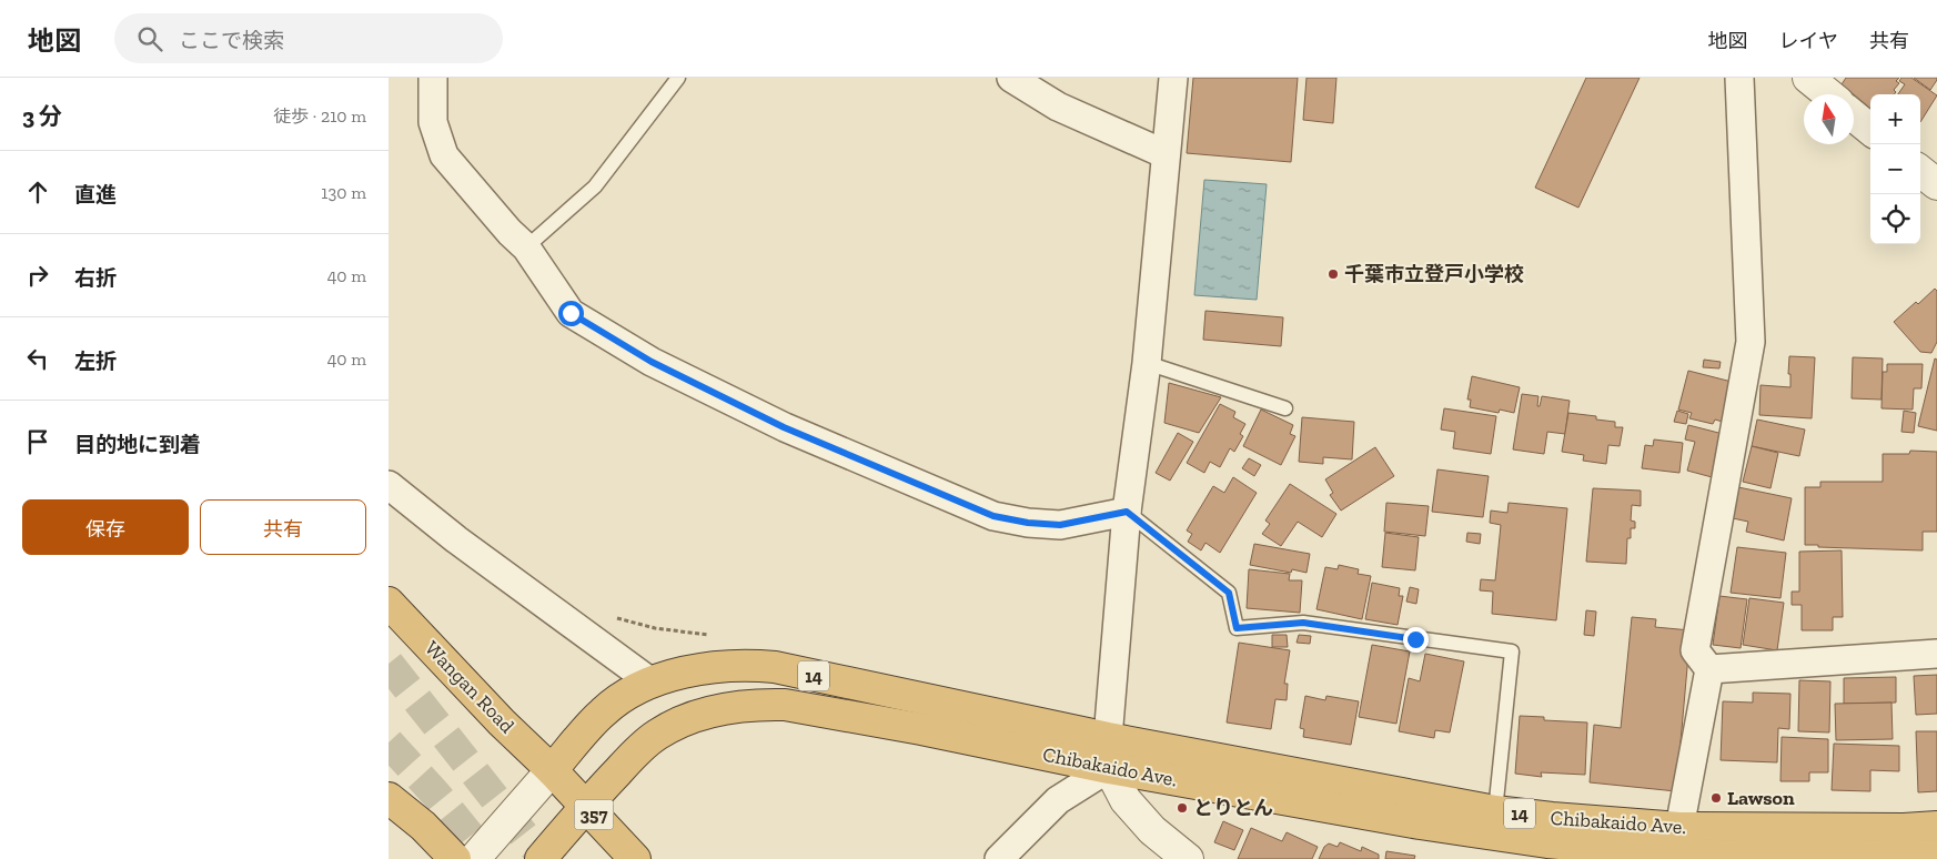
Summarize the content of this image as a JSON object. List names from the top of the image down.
{
  "streets": {
    "highway": [
      "14",
      "Wangan Road",
      "Chibakaido Ave.",
      "357"
    ]
  },
  "crossings": [
    ["Wangan Road", "Chibakaido Ave."],
    ["Wangan Road", "357"],
    ["Chibakaido Ave.", "357"]
  ],
  "places": ["千葉市立登戸小学校", "Lawson", "とりとん"],
  "north": "top",
  "page": {
    "header": "地図",
    "search": "ここで検索",
    "nav": ["地図", "レイヤ", "共有"],
    "heading": ["3 分", "徒歩 · 210 m"],
    "map_buttons": ["+", "−"],
    "list": [
      ["直進", "130 m"],
      ["右折", "40 m"],
      ["左折", "40 m"],
      "目的地に到着"
    ],
    "buttons": ["保存", "共有"]
  }
}
